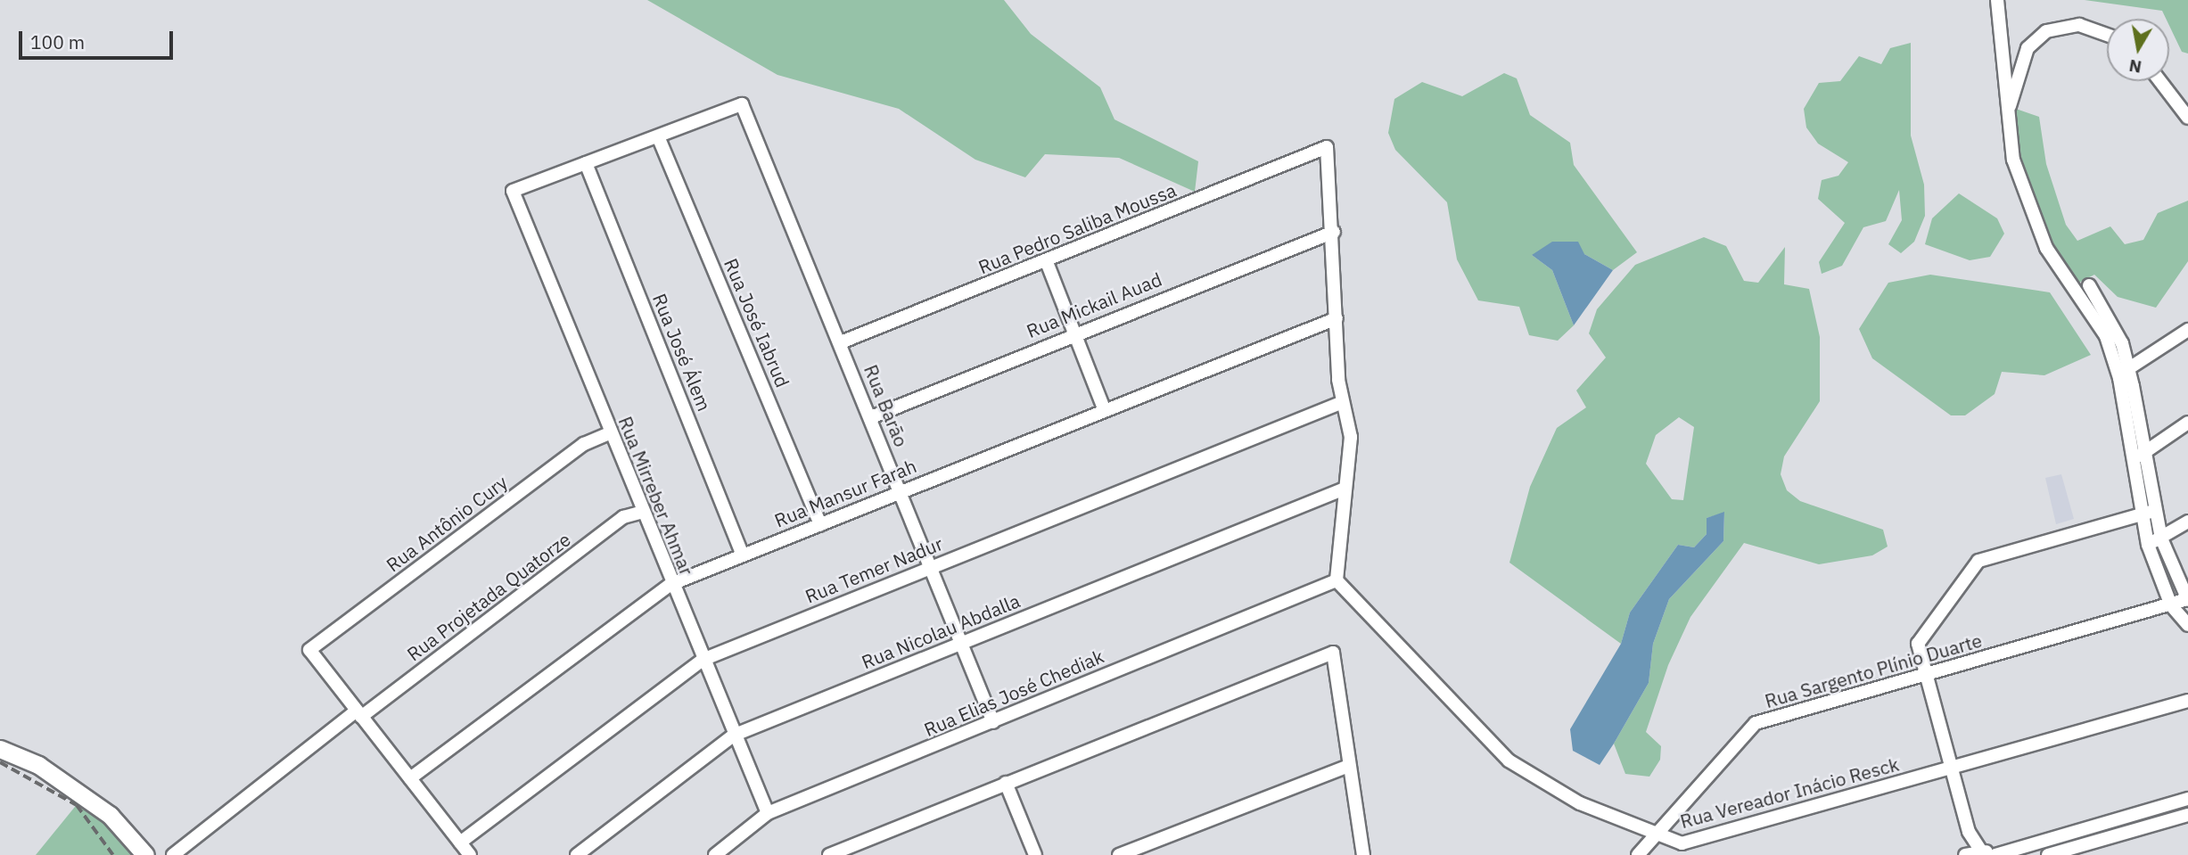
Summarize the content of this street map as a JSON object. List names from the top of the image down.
{
  "streets": {
    "street": [
      "Rua Pedro Saliba Moussa",
      "Rua Mickail Auad",
      "Rua José Iabrud",
      "Rua José Álem",
      "Rua Barão",
      "Rua Mansur Farah",
      "Rua Mirreber Ahmar",
      "Rua Antônio Cury",
      "Rua Temer Nadur",
      "Rua Projetada Quatorze",
      "Rua Nicolau Abdalla",
      "Rua Sargento Plínio Duarte",
      "Rua Elias José Chediak",
      "Rua Vereador Inácio Resck"
    ]
  },
  "crossings": [
    ["Rua Pedro Saliba Moussa", "Rua Mickail Auad"],
    ["Rua Pedro Saliba Moussa", "Rua Barão"],
    ["Rua Mickail Auad", "Rua Barão"],
    ["Rua José Iabrud", "Rua Barão"],
    ["Rua José Iabrud", "Rua Mansur Farah"],
    ["Rua José Álem", "Rua Mansur Farah"],
    ["Rua José Álem", "Rua Mirreber Ahmar"],
    ["Rua Barão", "Rua Mansur Farah"],
    ["Rua Barão", "Rua Temer Nadur"],
    ["Rua Barão", "Rua Nicolau Abdalla"],
    ["Rua Barão", "Rua Elias José Chediak"],
    ["Rua Mansur Farah", "Rua Mirreber Ahmar"],
    ["Rua Mirreber Ahmar", "Rua Antônio Cury"],
    ["Rua Mirreber Ahmar", "Rua Temer Nadur"],
    ["Rua Mirreber Ahmar", "Rua Projetada Quatorze"],
    ["Rua Mirreber Ahmar", "Rua Nicolau Abdalla"],
    ["Rua Mirreber Ahmar", "Rua Elias José Chediak"],
    ["Rua Antônio Cury", "Rua Projetada Quatorze"],
    ["Rua Sargento Plínio Duarte", "Rua Vereador Inácio Resck"],
    ["Rua Elias José Chediak", "Rua Vereador Inácio Resck"]
  ],
  "scale_bar": "100 m",
  "north": "bottom"
}
